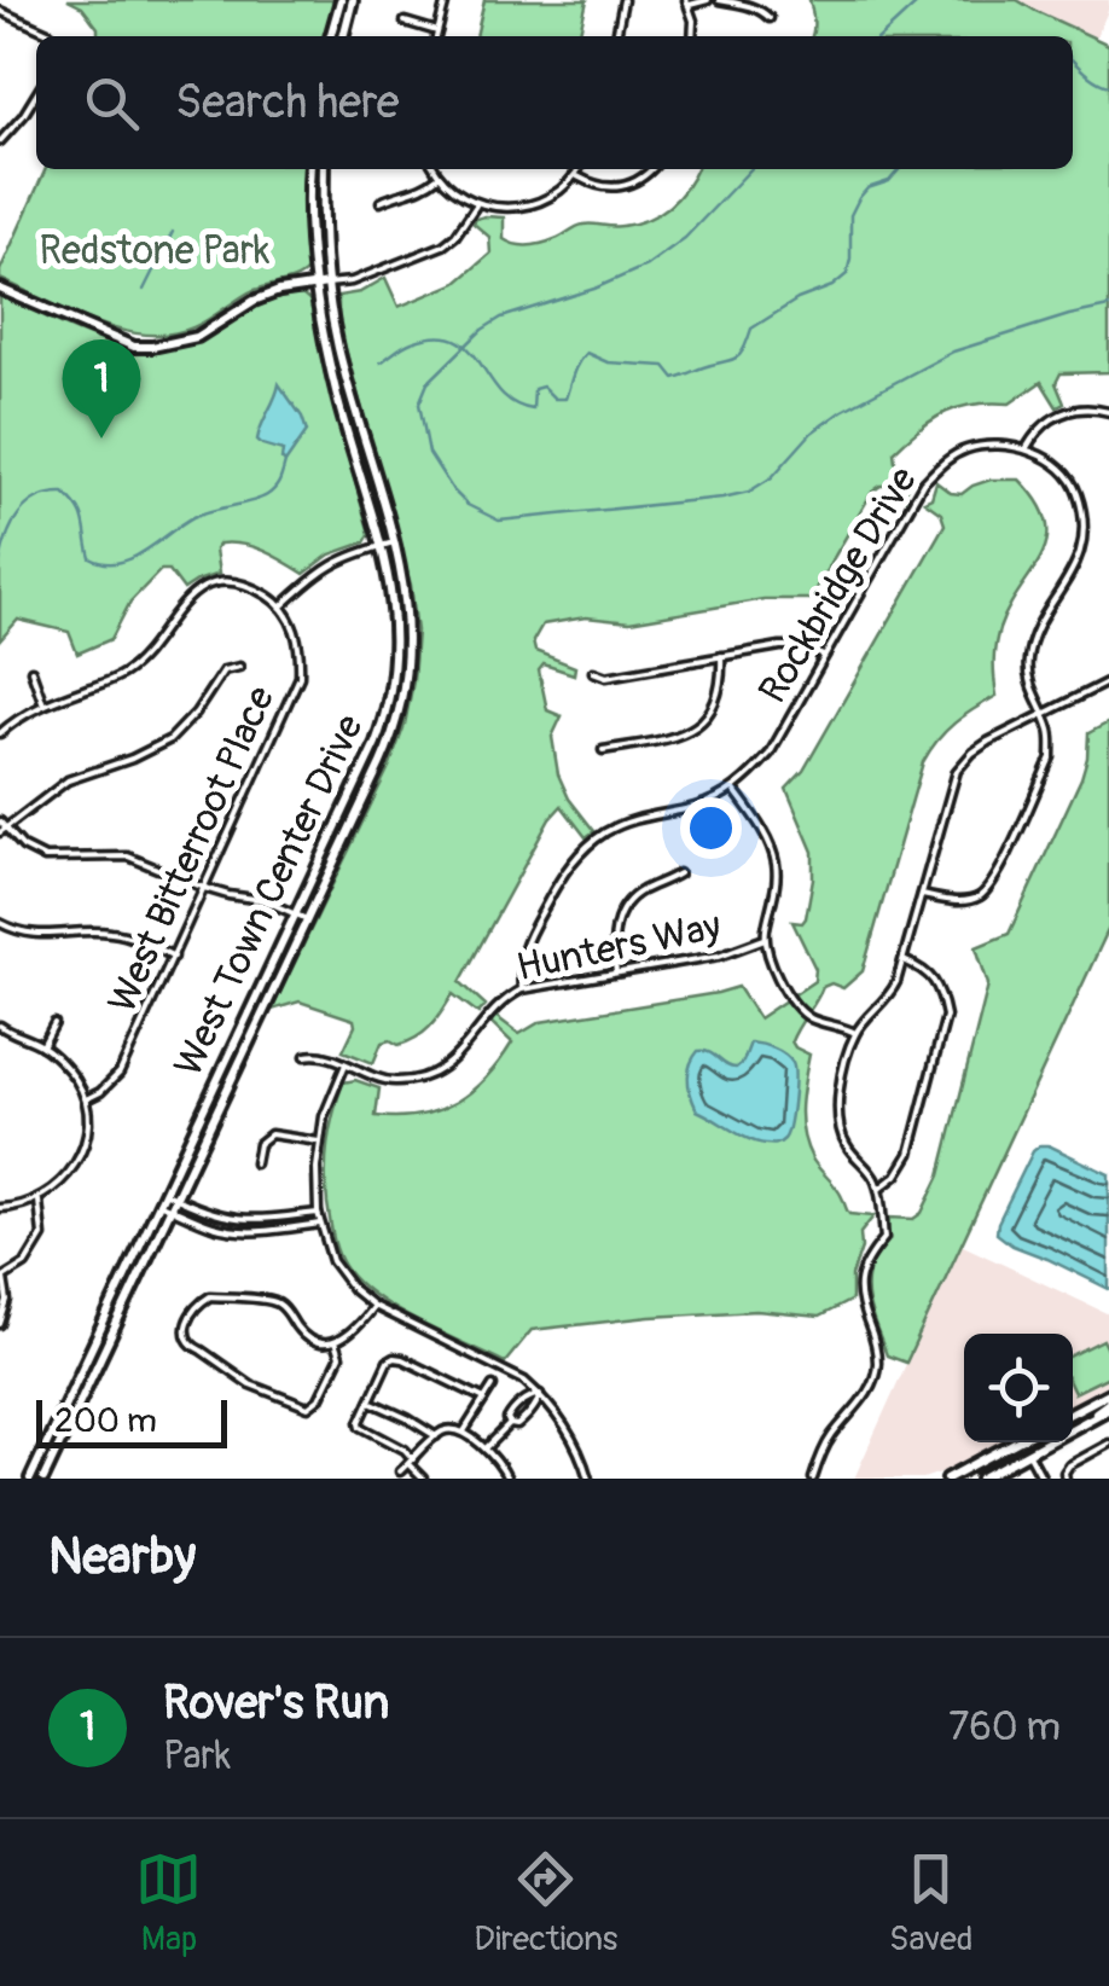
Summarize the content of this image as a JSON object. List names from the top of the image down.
{
  "streets": {
    "street": [
      "Rockbridge Drive",
      "West Bitterroot Place",
      "West Town Center Drive",
      "Hunters Way"
    ]
  },
  "crossings": [
    ["Rockbridge Drive", "Hunters Way"]
  ],
  "parks": ["Redstone Park"],
  "scale_bar": "200 m",
  "page": {
    "search": "Search here",
    "pins": "1",
    "scale": "200 m",
    "heading": "Nearby",
    "list": [
      {
        "mark": "1",
        "name": "Rover's Run",
        "note": "Park",
        "value": "760 m"
      }
    ],
    "nav": ["Map", "Directions", "Saved"]
  }
}
